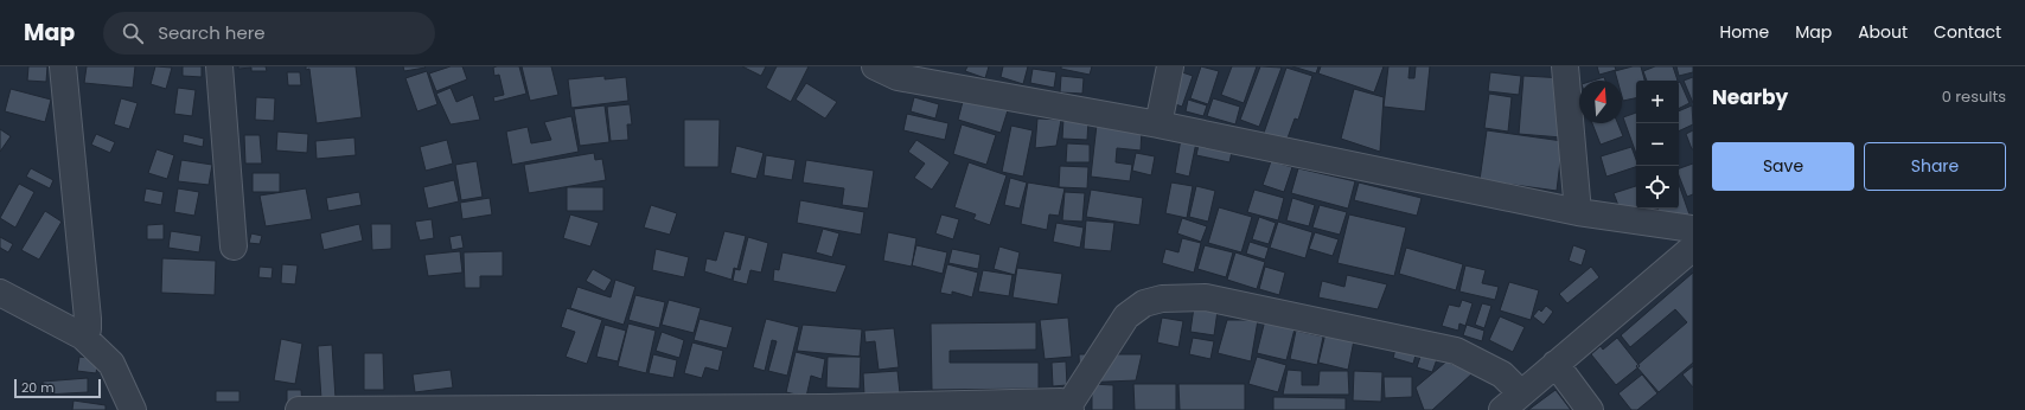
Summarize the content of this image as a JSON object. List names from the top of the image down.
{
  "scale_bar": "20 m",
  "north": "top",
  "page": {
    "header": "Map",
    "search": "Search here",
    "nav": [
      "Home",
      "Map",
      "About",
      "Contact"
    ],
    "heading": ["Nearby", "0 results"],
    "map_buttons": ["+", "−"],
    "buttons": ["Save", "Share"],
    "scale": "20 m"
  }
}
